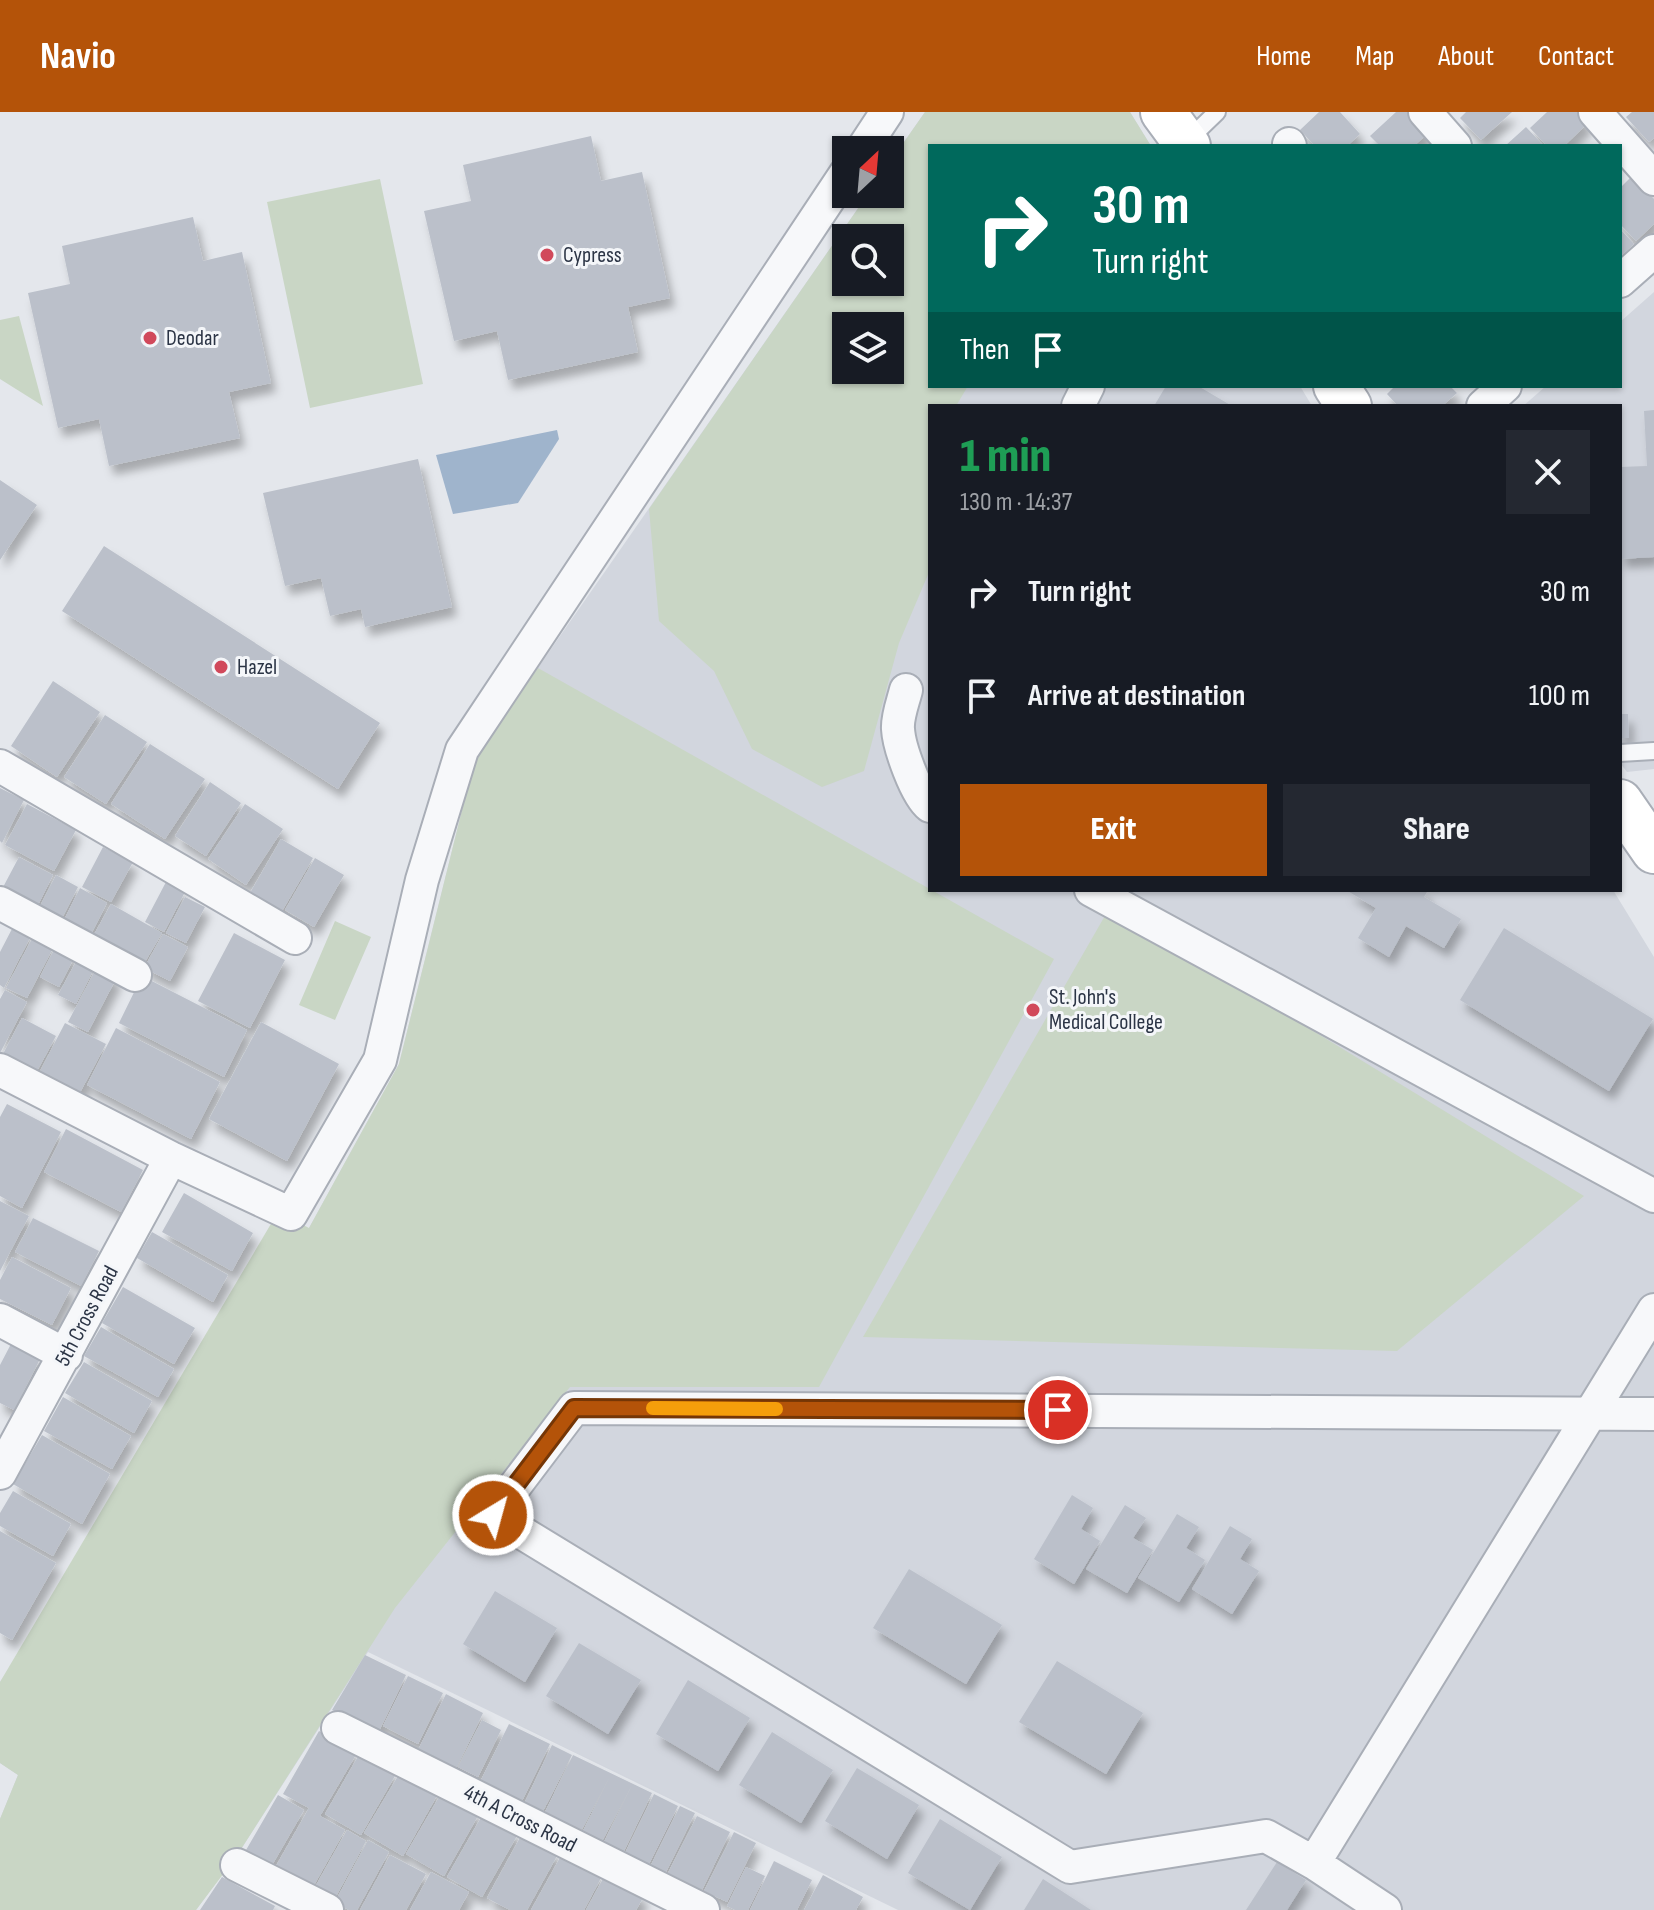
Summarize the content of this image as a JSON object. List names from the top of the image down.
{
  "streets": {
    "street": ["5th Cross Road", "4th A Cross Road"]
  },
  "places": [
    "Cypress",
    "Deodar",
    "Hazel",
    "St. John's Medical College"
  ],
  "north": "top right",
  "page": {
    "header": "Navio",
    "nav": [
      "Home",
      "Map",
      "About",
      "Contact"
    ],
    "turn": ["30 m", "Turn right"],
    "then": "Then",
    "heading": ["1 min", "130 m · 14:37"],
    "list": [
      {
        "name": "Turn right",
        "value": "30 m"
      },
      {
        "name": "Arrive at destination",
        "value": "100 m"
      }
    ],
    "buttons": ["Exit", "Share"]
  }
}
